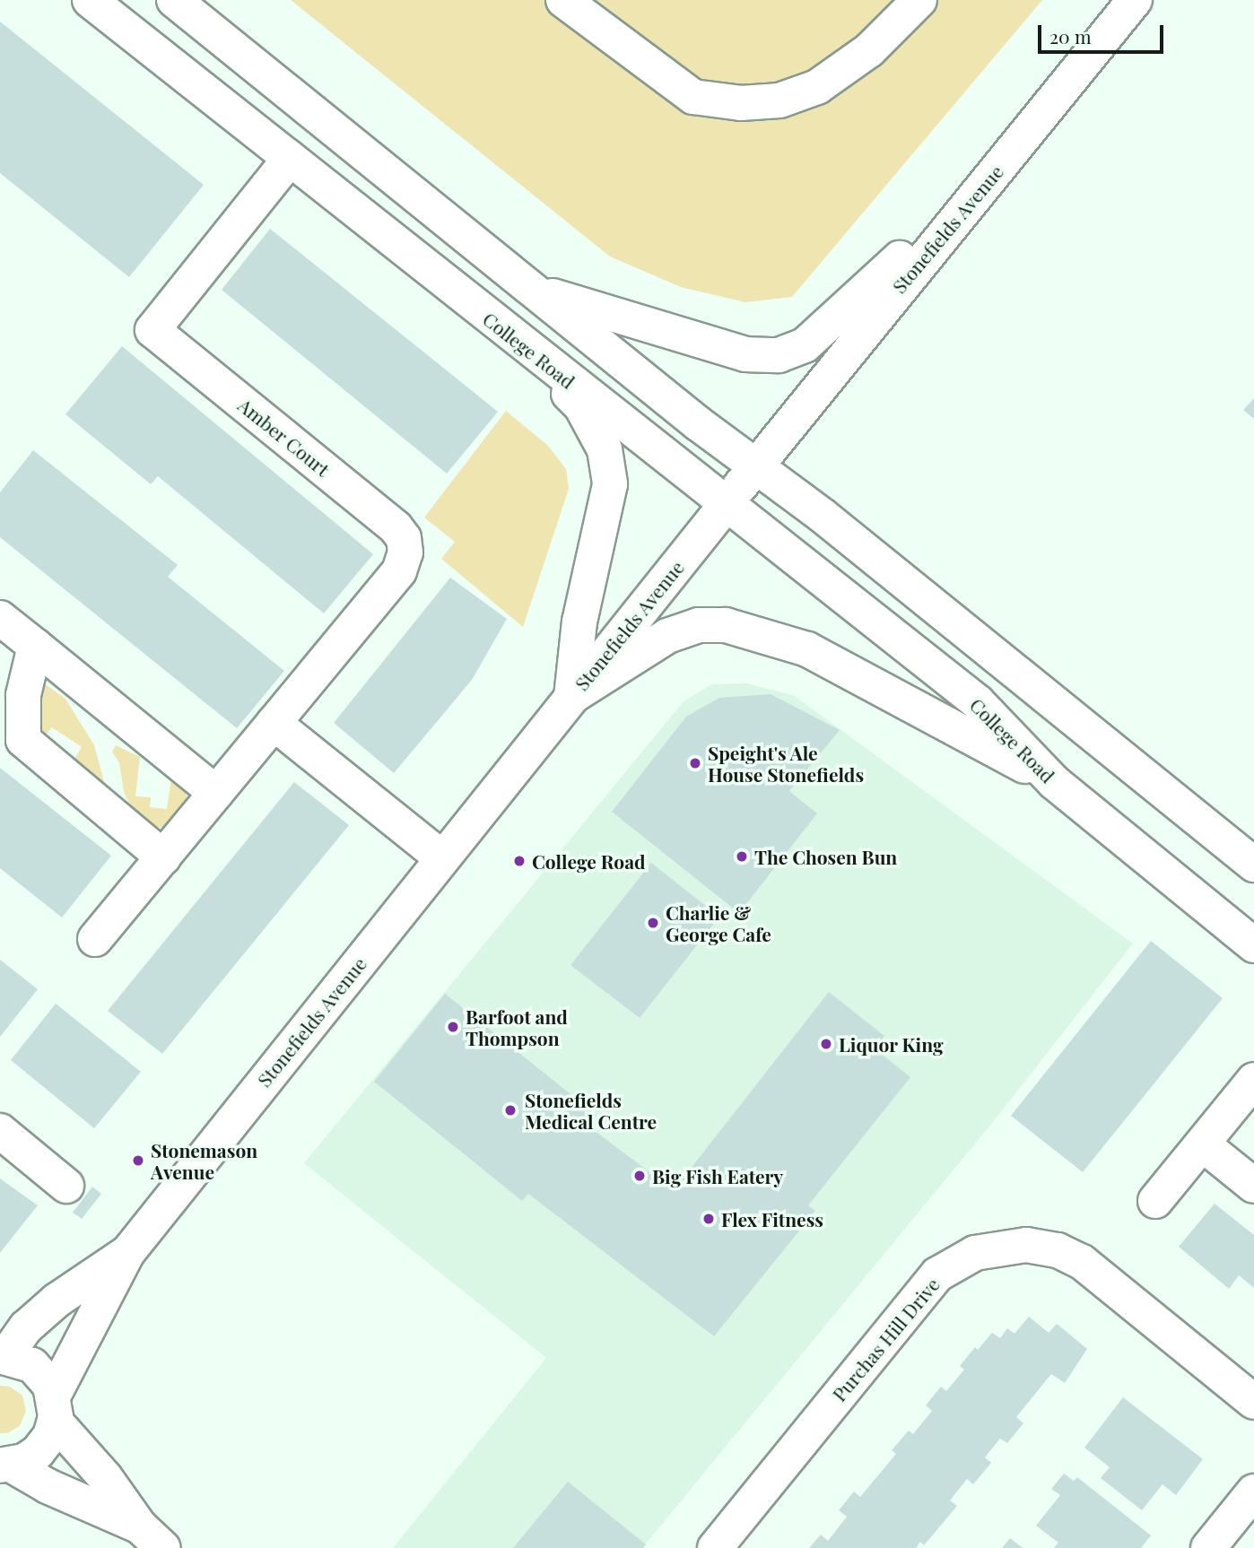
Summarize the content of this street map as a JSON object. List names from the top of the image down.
{
  "streets": {
    "street": [
      "Stonefields Avenue",
      "College Road",
      "Amber Court",
      "Purchas Hill Drive"
    ]
  },
  "crossings": [
    ["Stonefields Avenue", "College Road"],
    ["College Road", "Amber Court"]
  ],
  "places": [
    "Speight's Ale House Stonefields",
    "The Chosen Bun",
    "College Road",
    "Charlie & George Cafe",
    "Barfoot and Thompson",
    "Liquor King",
    "Stonefields Medical Centre",
    "Stonemason Avenue",
    "Big Fish Eatery",
    "Flex Fitness"
  ],
  "scale_bar": "20 m"
}
